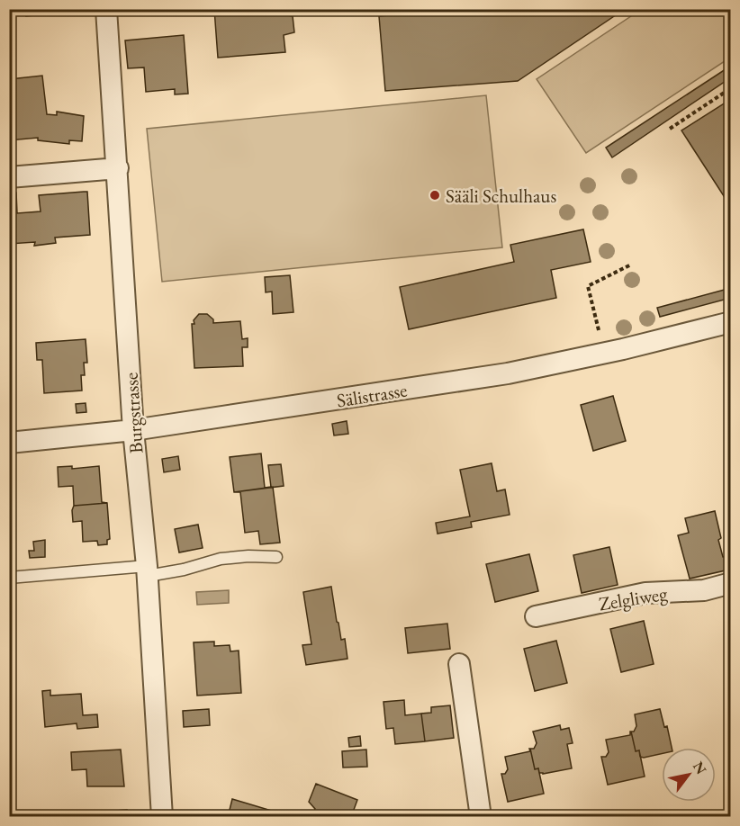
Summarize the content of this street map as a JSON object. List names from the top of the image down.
{
  "streets": {
    "street": ["Sälistrasse", "Burgstrasse", "Zelgliweg"]
  },
  "crossings": [
    ["Sälistrasse", "Burgstrasse"]
  ],
  "places": ["Sääli Schulhaus"],
  "north": "top right"
}
